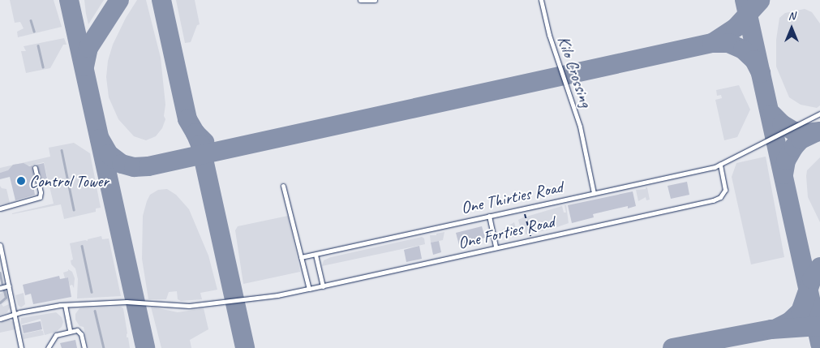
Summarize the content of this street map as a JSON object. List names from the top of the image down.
{
  "streets": {
    "lane": ["Kilo Crossing", "One Thirties Road", "One Forties Road"]
  },
  "crossings": [
    ["Kilo Crossing", "One Thirties Road"],
    ["One Thirties Road", "One Forties Road"]
  ],
  "places": ["Control Tower"],
  "north": "top"
}
